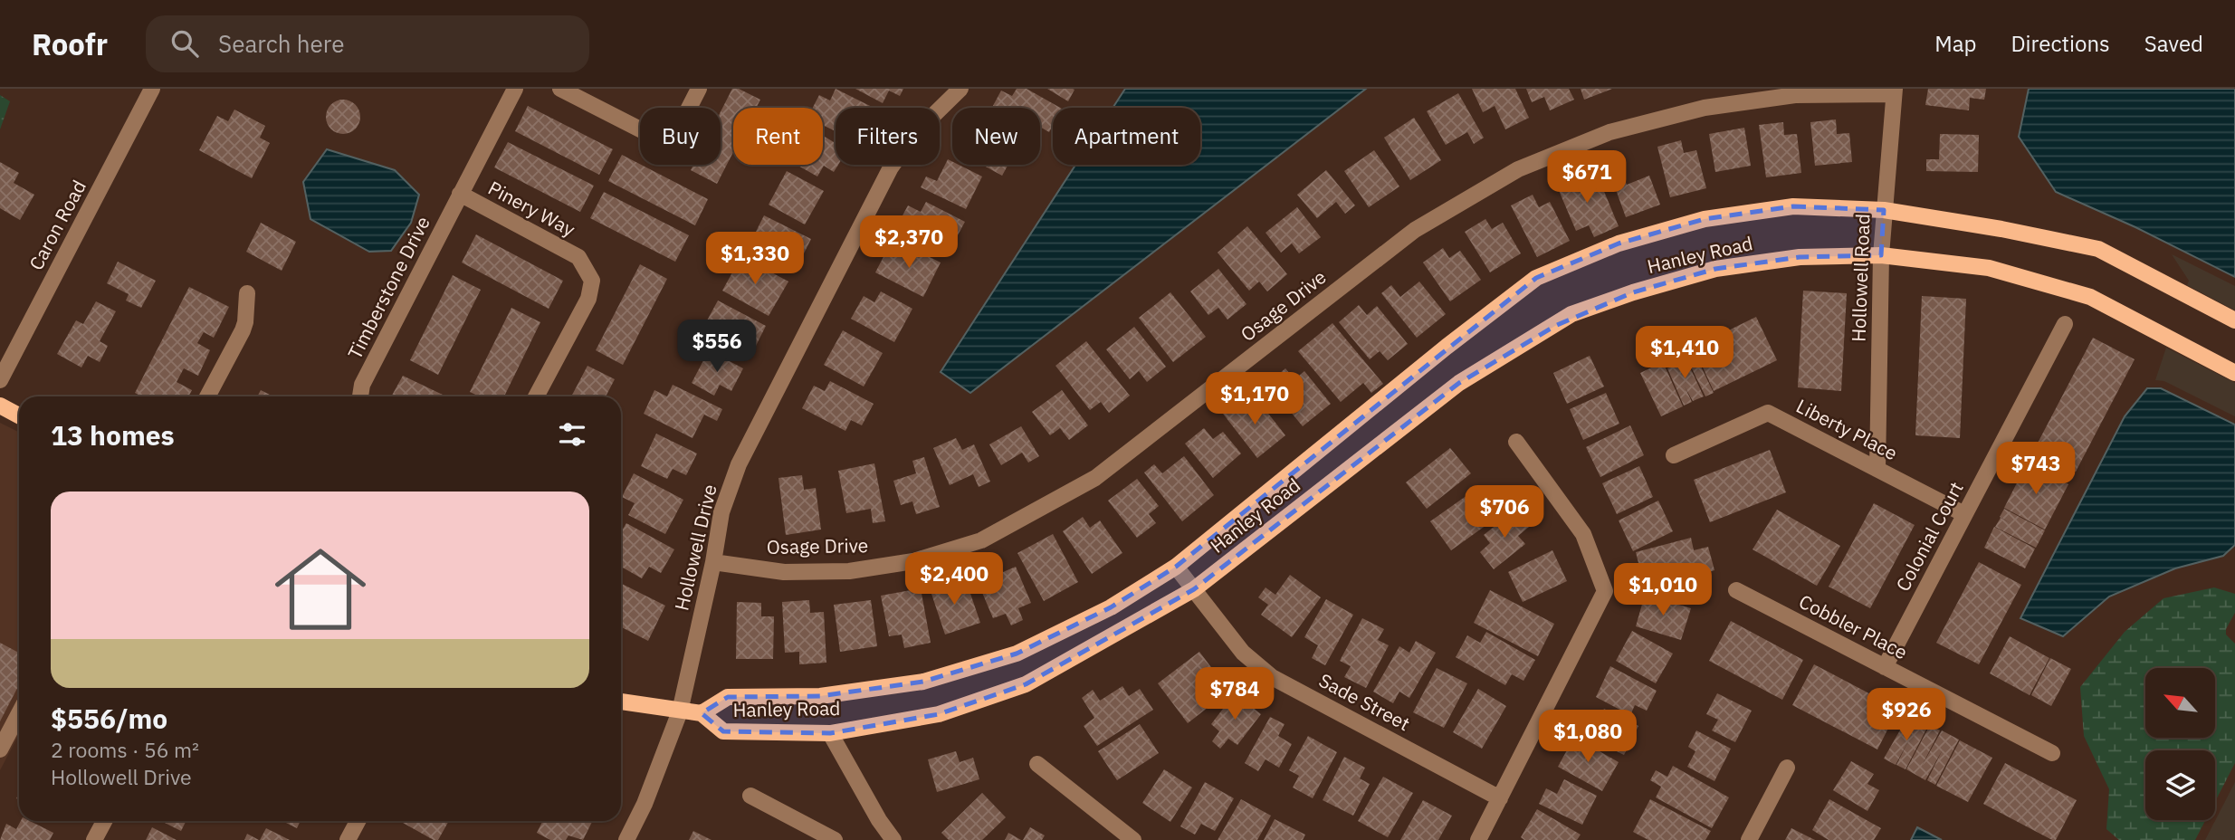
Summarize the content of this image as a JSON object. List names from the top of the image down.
{
  "streets": {
    "main road": ["Hanley Road"],
    "street": [
      "Pinery Way",
      "Caron Road",
      "Hollowell Road",
      "Timberstone Drive",
      "Osage Drive",
      "Liberty Place",
      "Colonial Court",
      "Hollowell Drive",
      "Cobbler Place",
      "Sade Street"
    ]
  },
  "crossings": [
    ["Pinery Way", "Timberstone Drive"],
    ["Hanley Road", "Hollowell Road"],
    ["Hanley Road", "Sade Street"],
    ["Hollowell Road", "Osage Drive"],
    ["Hollowell Road", "Liberty Place"],
    ["Osage Drive", "Hollowell Drive"],
    ["Liberty Place", "Colonial Court"],
    ["Colonial Court", "Cobbler Place"]
  ],
  "north": "top left",
  "page": {
    "header": "Roofr",
    "search": "Search here",
    "nav": ["Map", "Directions", "Saved"],
    "chip": [
      "Buy",
      "Rent",
      "Filters",
      "New",
      "Apartment"
    ],
    "price": [
      "$671",
      "$2,370",
      "$1,330",
      "$556",
      "$1,410",
      "$1,170",
      "$743",
      "$706",
      "$2,400",
      "$1,010",
      "$784",
      "$926",
      "$1,080"
    ],
    "heading": "13 homes",
    "list": [
      {
        "name": "$556/mo",
        "note": "2 rooms · 56 m² · Hollowell Drive"
      }
    ]
  }
}
